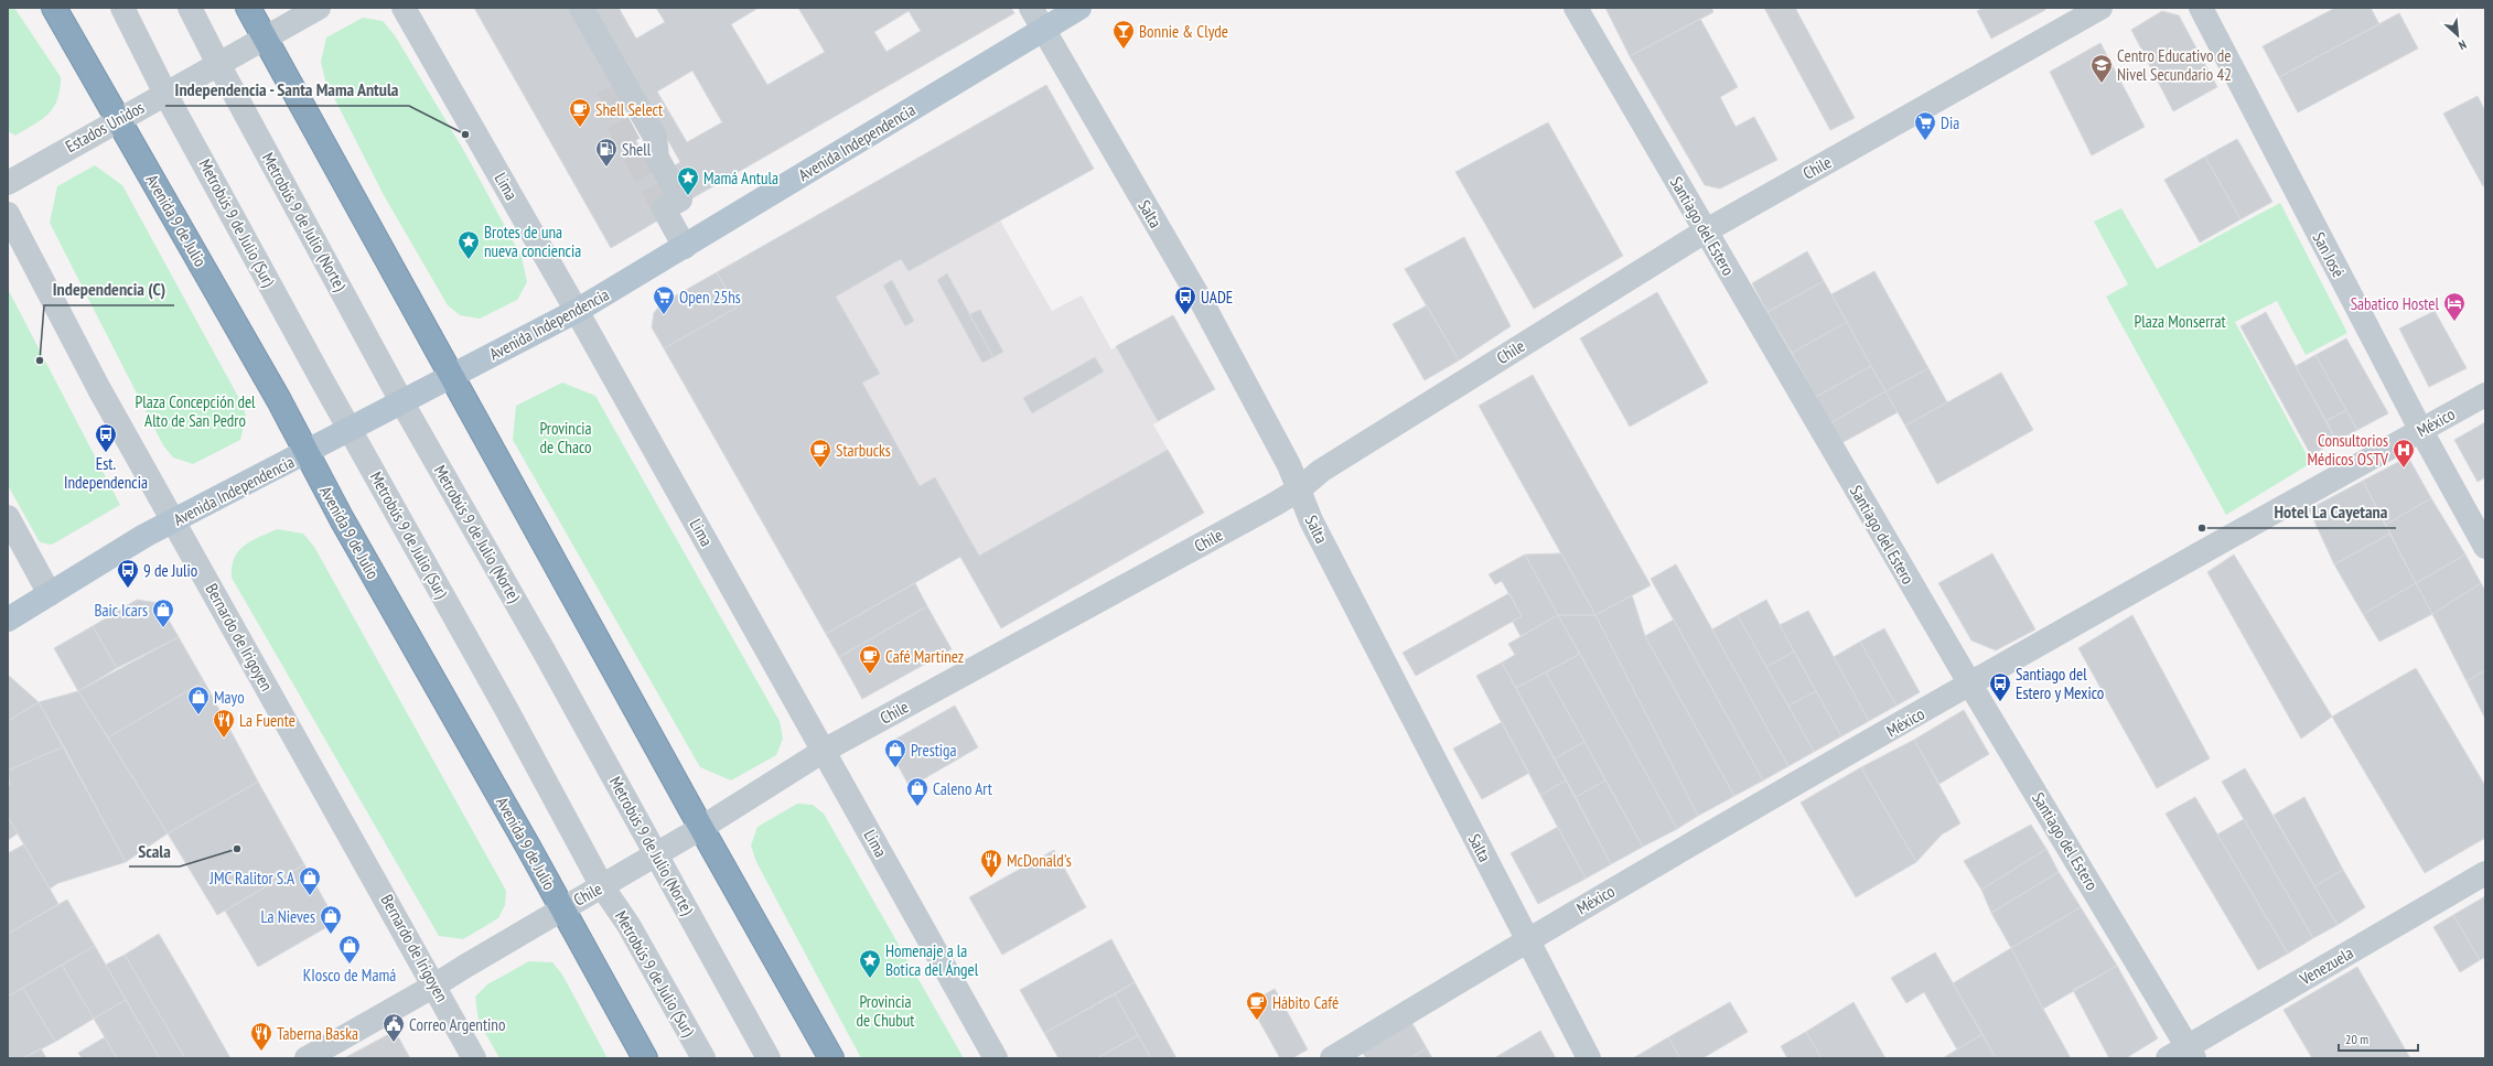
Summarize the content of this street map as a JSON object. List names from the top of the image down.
{
  "streets": {
    "highway": ["Avenida 9 de Julio"],
    "main road": ["Avenida Independencia"],
    "street": [
      "Estados Unidos",
      "Chile",
      "Lima",
      "Salta",
      "Metrobús 9 de Julio (Norte)",
      "Metrobús 9 de Julio (Sur)",
      "Santiago del Estero",
      "San José",
      "México",
      "Bernardo de Irigoyen",
      "Venezuela"
    ]
  },
  "crossings": [
    ["Estados Unidos", "Avenida 9 de Julio"],
    ["Estados Unidos", "Metrobús 9 de Julio (Norte)"],
    ["Estados Unidos", "Metrobús 9 de Julio (Sur)"],
    ["Avenida Independencia", "Lima"],
    ["Avenida Independencia", "Salta"],
    ["Avenida Independencia", "Avenida 9 de Julio"],
    ["Avenida Independencia", "Metrobús 9 de Julio (Norte)"],
    ["Avenida Independencia", "Metrobús 9 de Julio (Sur)"],
    ["Avenida Independencia", "Bernardo de Irigoyen"],
    ["Chile", "Lima"],
    ["Chile", "Salta"],
    ["Chile", "Avenida 9 de Julio"],
    ["Chile", "Metrobús 9 de Julio (Norte)"],
    ["Chile", "Metrobús 9 de Julio (Sur)"],
    ["Chile", "Santiago del Estero"],
    ["Chile", "Bernardo de Irigoyen"],
    ["Salta", "México"],
    ["Santiago del Estero", "México"],
    ["Santiago del Estero", "Venezuela"],
    ["San José", "México"]
  ],
  "parks": [
    "Plaza Monserrat",
    "Plaza Concepción del Alto de San Pedro",
    "Provincia de Chaco",
    "Provincia de Chubut"
  ],
  "places": {
    "bar": ["Bonnie & Clyde"],
    "school or university": ["Centro Educativo de Nivel Secundario 42"],
    "cafe": [
      "Shell Select",
      "Starbucks",
      "Café Martínez",
      "Hábito Café"
    ],
    "other": [
      "Independencia - Santa Mama Antula",
      "Independencia (C)",
      "Hotel La Cayetana",
      "Scala"
    ],
    "supermarket": ["Dia", "Open 25hs"],
    "fuel station": ["Shell"],
    "place": ["Mamá Antula", "Brotes de una nueva conciencia", "Homenaje a la Botica del Ángel"],
    "bus stop": [
      "UADE",
      "Est. Independencia",
      "9 de Julio",
      "Santiago del Estero y Mexico"
    ],
    "hotel": ["Sabatico Hostel"],
    "hospital": ["Consultorios Médicos OSTV"],
    "shop": [
      "Baic Icars",
      "Mayo",
      "Prestiga",
      "Caleno Art",
      "JMC Ralitor S.A",
      "La Nieves",
      "KIosco de Mamá"
    ],
    "restaurant": ["La Fuente", "McDonald's", "Taberna Baska"],
    "public building": ["Correo Argentino"]
  },
  "scale_bar": "20 m",
  "north": "bottom right"
}
